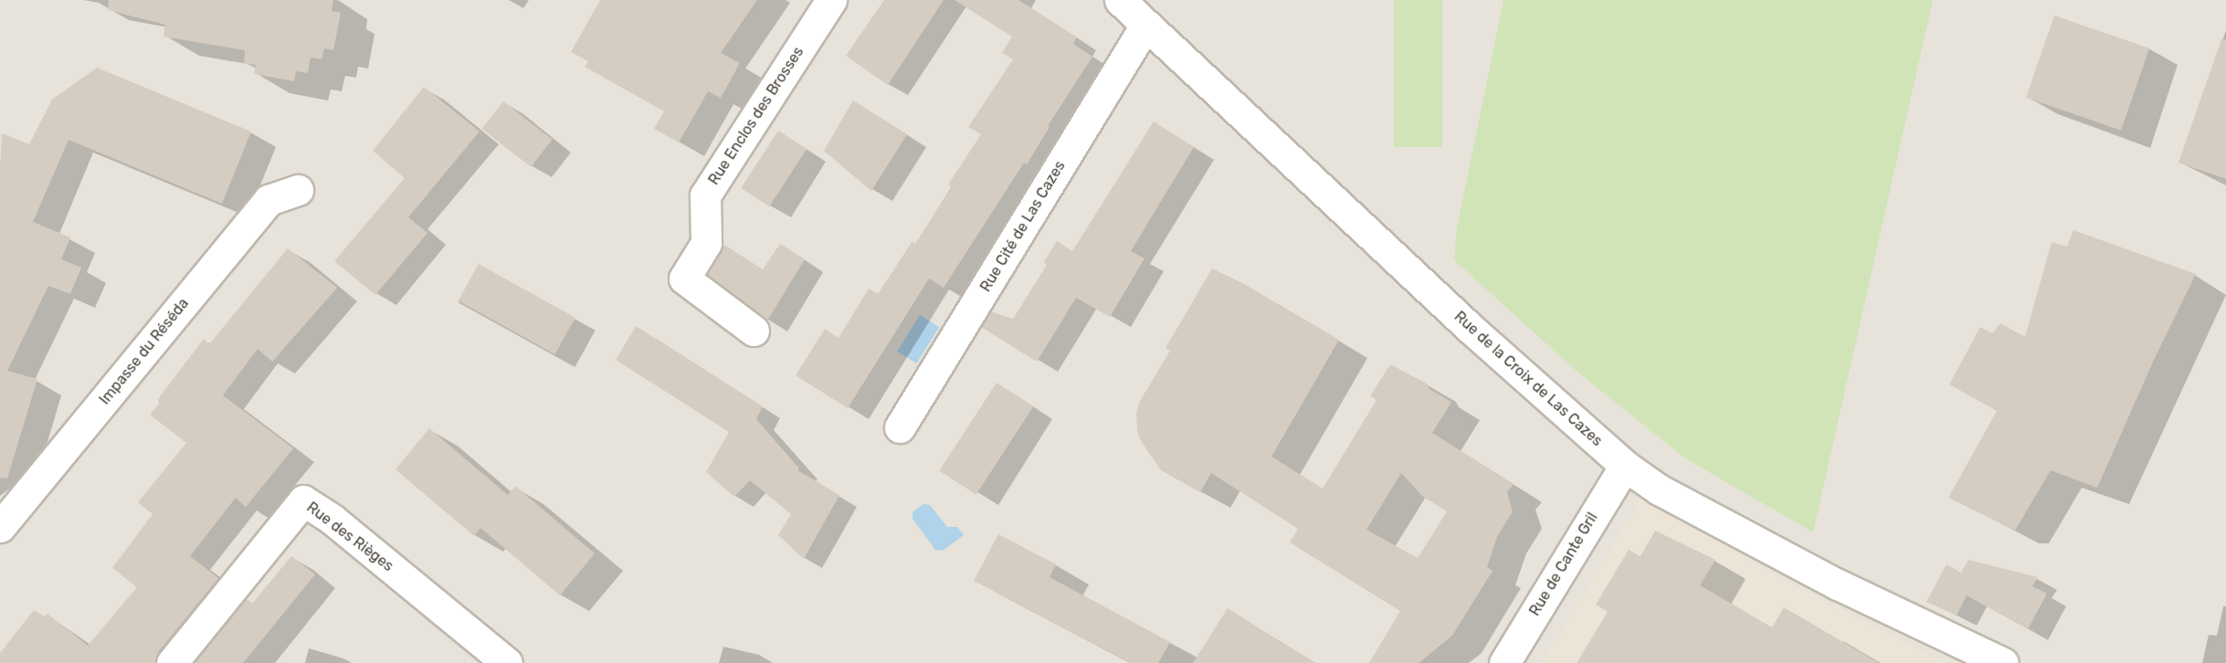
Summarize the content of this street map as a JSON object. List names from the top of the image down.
{
  "streets": {
    "street": [
      "Rue Enclos des Brosses",
      "Rue Cité de Las Cazes",
      "Impasse du Réséda",
      "Rue de la Croix de Las Cazes",
      "Rue des Rièges",
      "Rue de Cante Gril"
    ]
  },
  "crossings": [
    ["Rue Cité de Las Cazes", "Rue de la Croix de Las Cazes"],
    ["Rue de la Croix de Las Cazes", "Rue de Cante Gril"]
  ]
}
